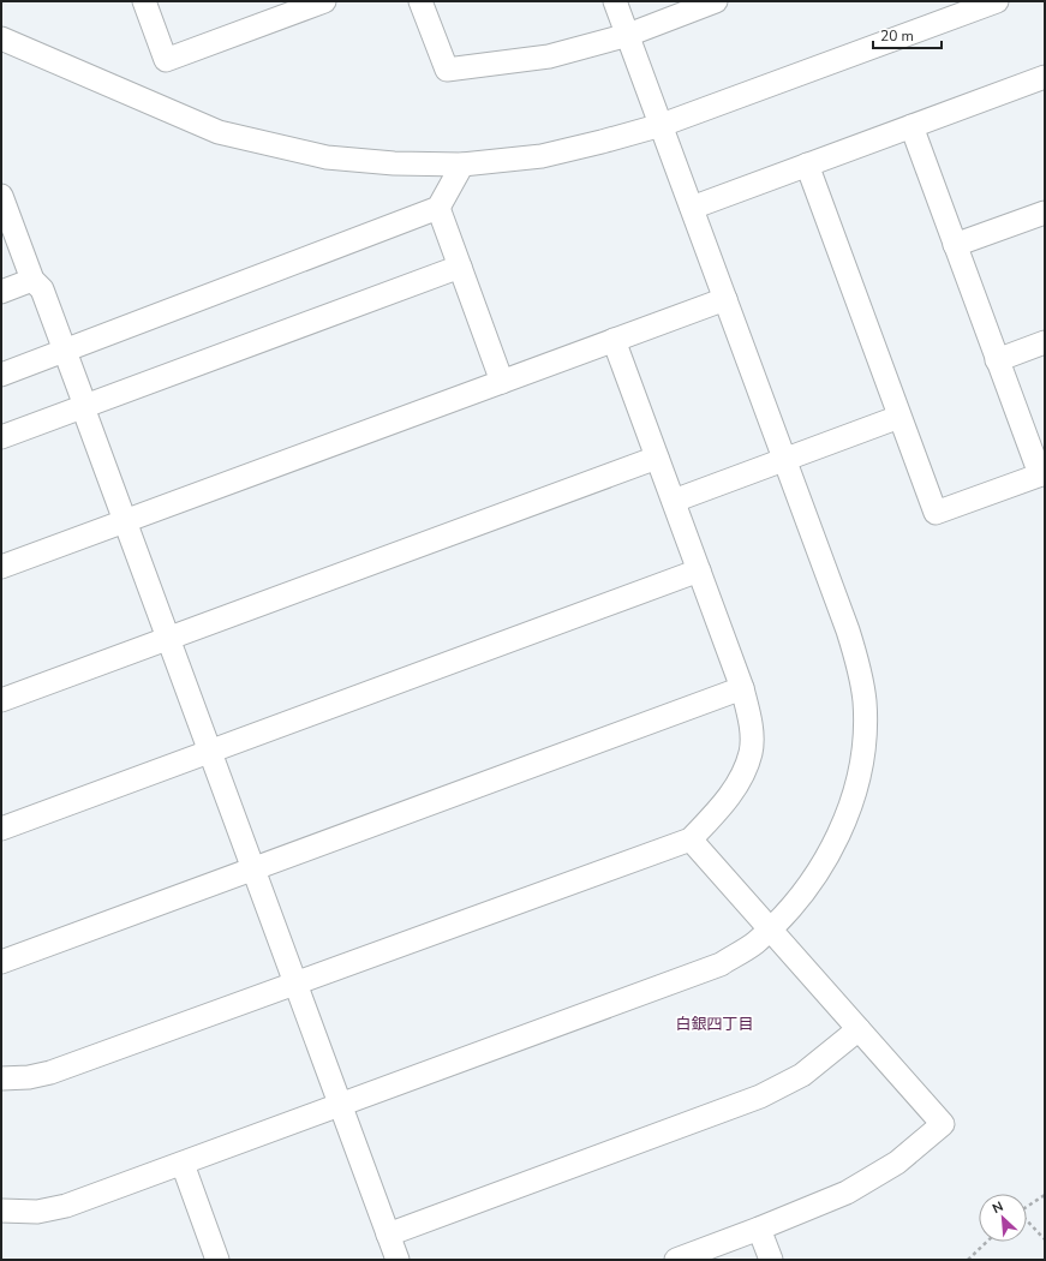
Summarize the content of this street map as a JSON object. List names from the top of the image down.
{
  "districts": ["白銀四丁目"],
  "scale_bar": "20 m",
  "north": "top left"
}
